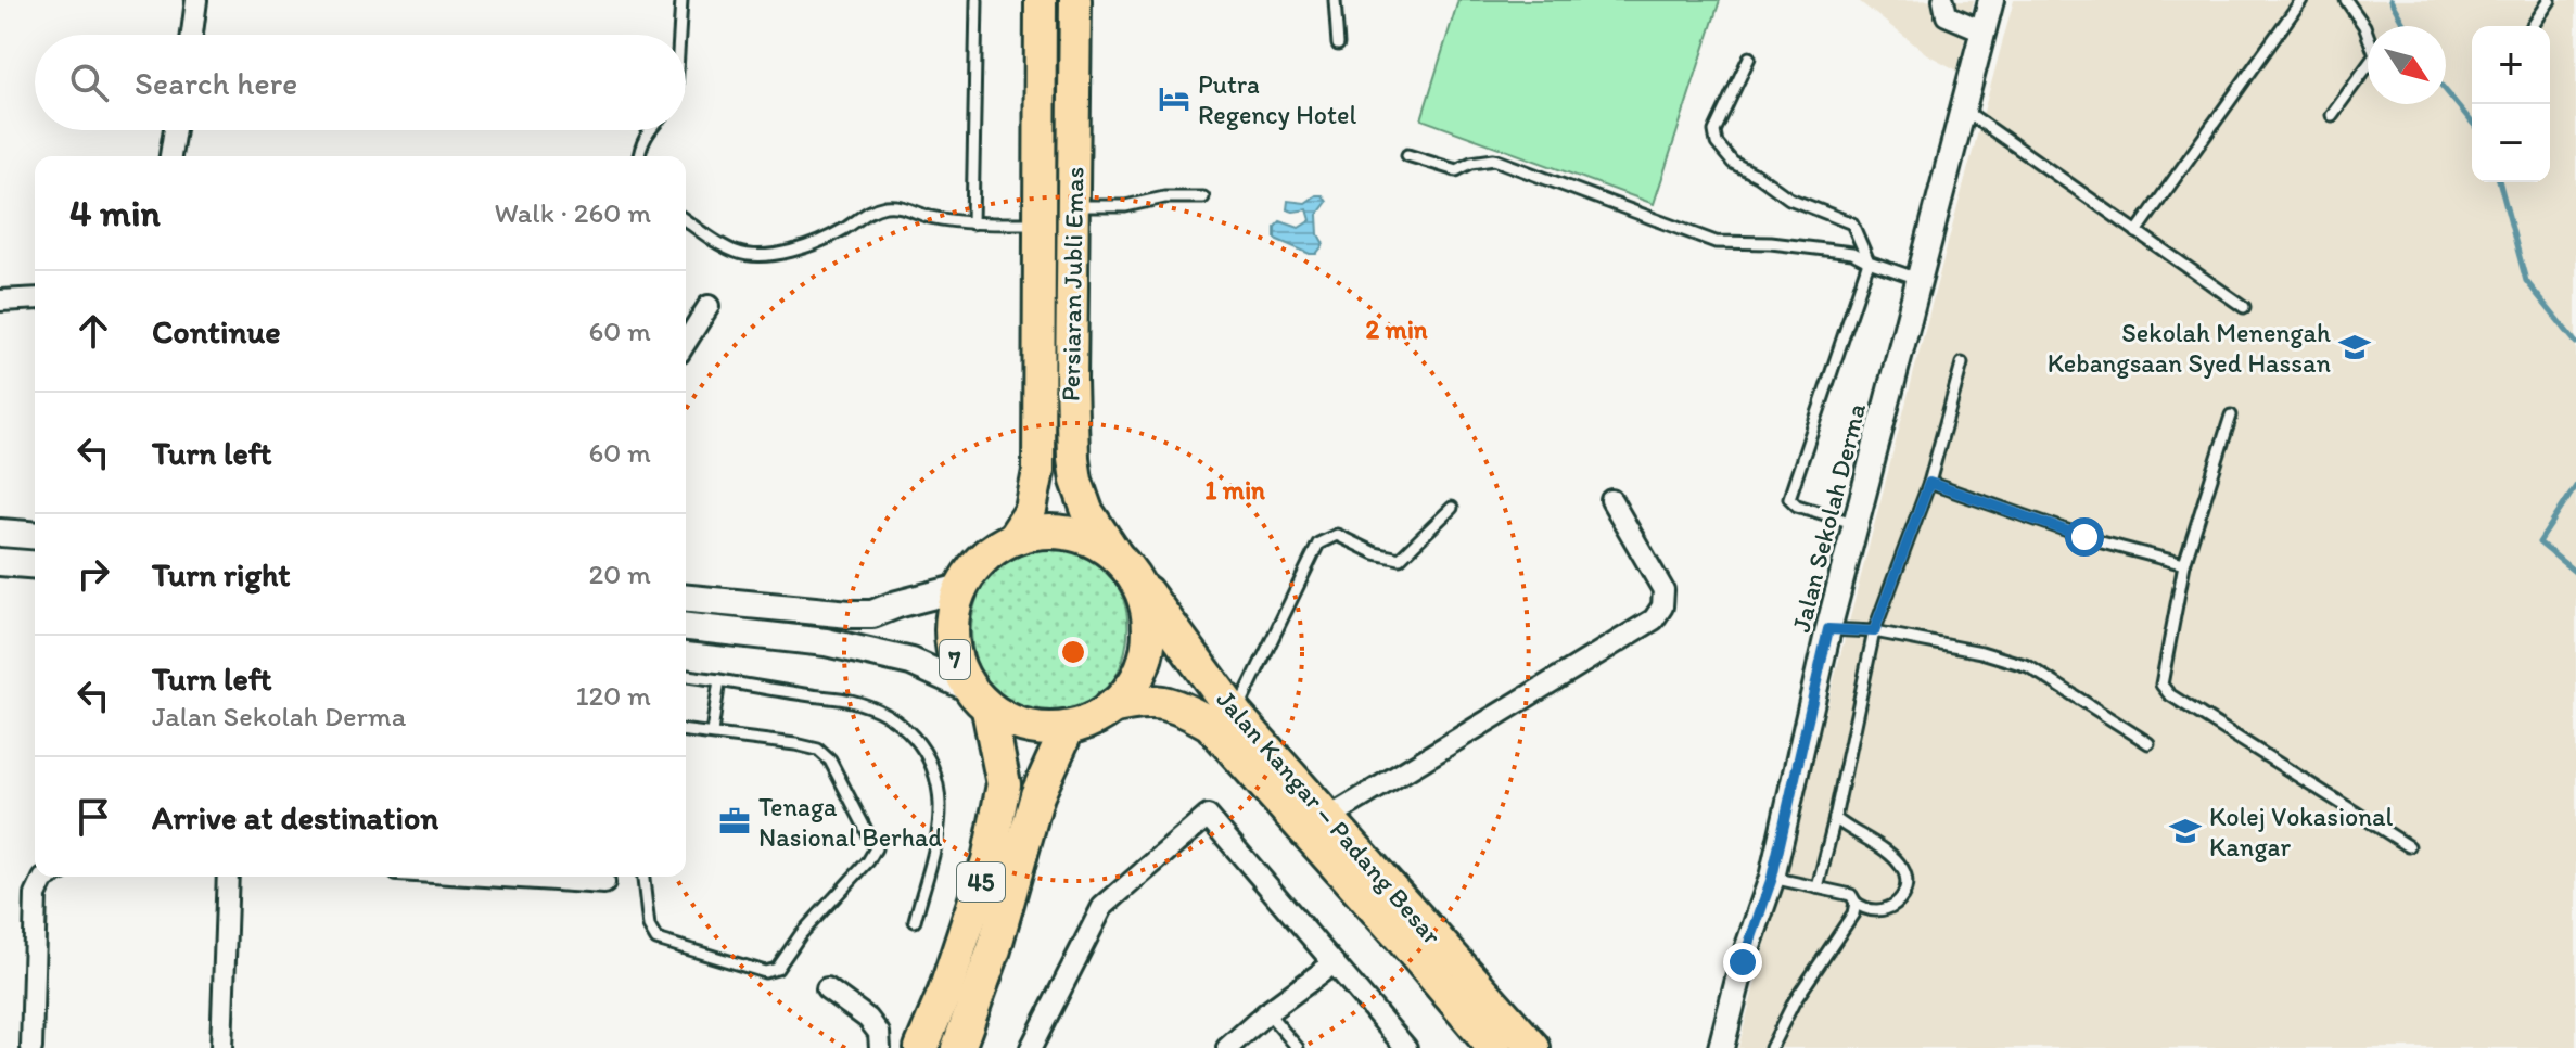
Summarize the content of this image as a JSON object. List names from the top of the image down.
{
  "streets": {
    "highway": ["7", "Jalan Kangar – Padang Besar", "45"],
    "main road": ["Persiaran Jubli Emas"],
    "street": ["Jalan Sekolah Derma"]
  },
  "crossings": [
    ["Persiaran Jubli Emas", "7"],
    ["Persiaran Jubli Emas", "Jalan Kangar – Padang Besar"],
    ["Persiaran Jubli Emas", "45"],
    ["7", "Jalan Kangar – Padang Besar"],
    ["7", "45"],
    ["Jalan Kangar – Padang Besar", "45"]
  ],
  "places": {
    "hotel": ["Putra Regency Hotel"],
    "school or university": ["Sekolah Menengah Kebangsaan Syed Hassan", "Kolej Vokasional Kangar"],
    "office": ["Tenaga Nasional Berhad"]
  },
  "north": "bottom right",
  "page": {
    "map_buttons": ["+", "−"],
    "search": "Search here",
    "heading": ["4 min", "Walk · 260 m"],
    "list": [
      ["Continue", "60 m"],
      ["Turn left", "60 m"],
      ["Turn right", "20 m"],
      ["Turn left", "Jalan Sekolah Derma", "120 m"],
      "Arrive at destination"
    ]
  },
  "rings": ["2 min", "1 min"]
}
